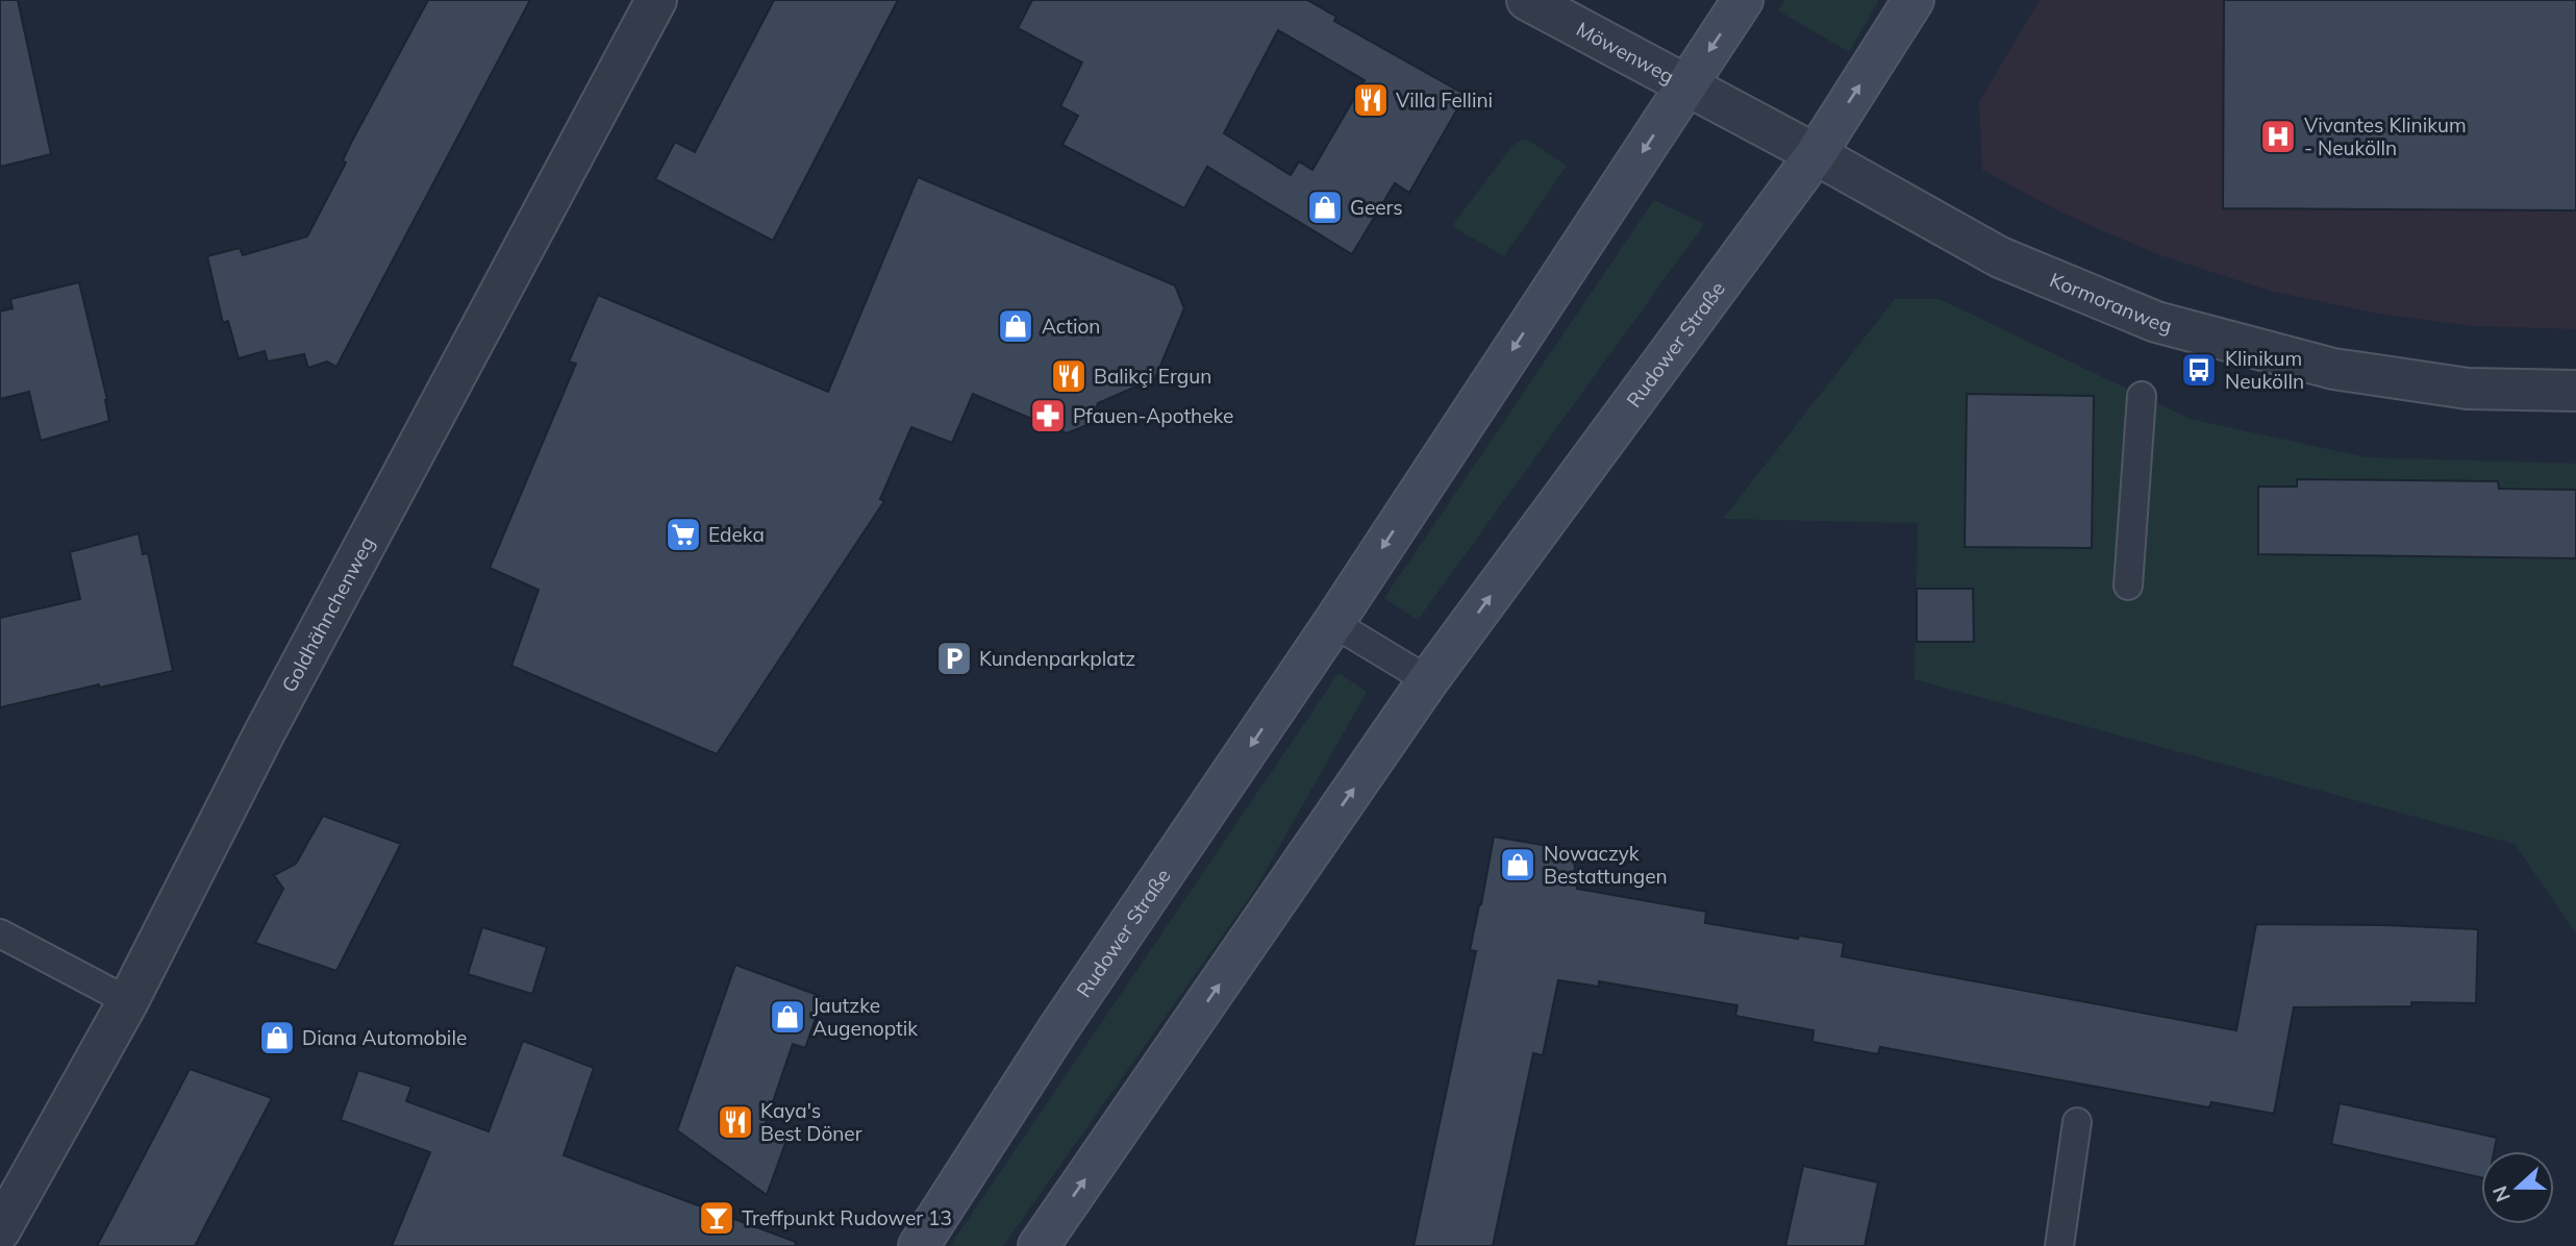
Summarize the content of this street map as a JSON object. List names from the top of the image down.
{
  "streets": {
    "main road": ["Rudower Straße"],
    "street": ["Möwenweg", "Kormoranweg", "Goldhähnchenweg"]
  },
  "crossings": [
    ["Möwenweg", "Kormoranweg"],
    ["Möwenweg", "Rudower Straße"],
    ["Kormoranweg", "Rudower Straße"]
  ],
  "places": {
    "restaurant": ["Villa Fellini", "Balikçi Ergun", "Kaya's Best Döner"],
    "hospital": ["Vivantes Klinikum - Neukölln"],
    "shop": [
      "Geers",
      "Action",
      "Nowaczyk Bestattungen",
      "Jautzke Augenoptik",
      "Diana Automobile"
    ],
    "bus stop": ["Klinikum Neukölln"],
    "pharmacy": ["Pfauen-Apotheke"],
    "supermarket": ["Edeka"],
    "parking": ["Kundenparkplatz"],
    "bar": ["Treffpunkt Rudower 13"]
  },
  "north": "left"
}
